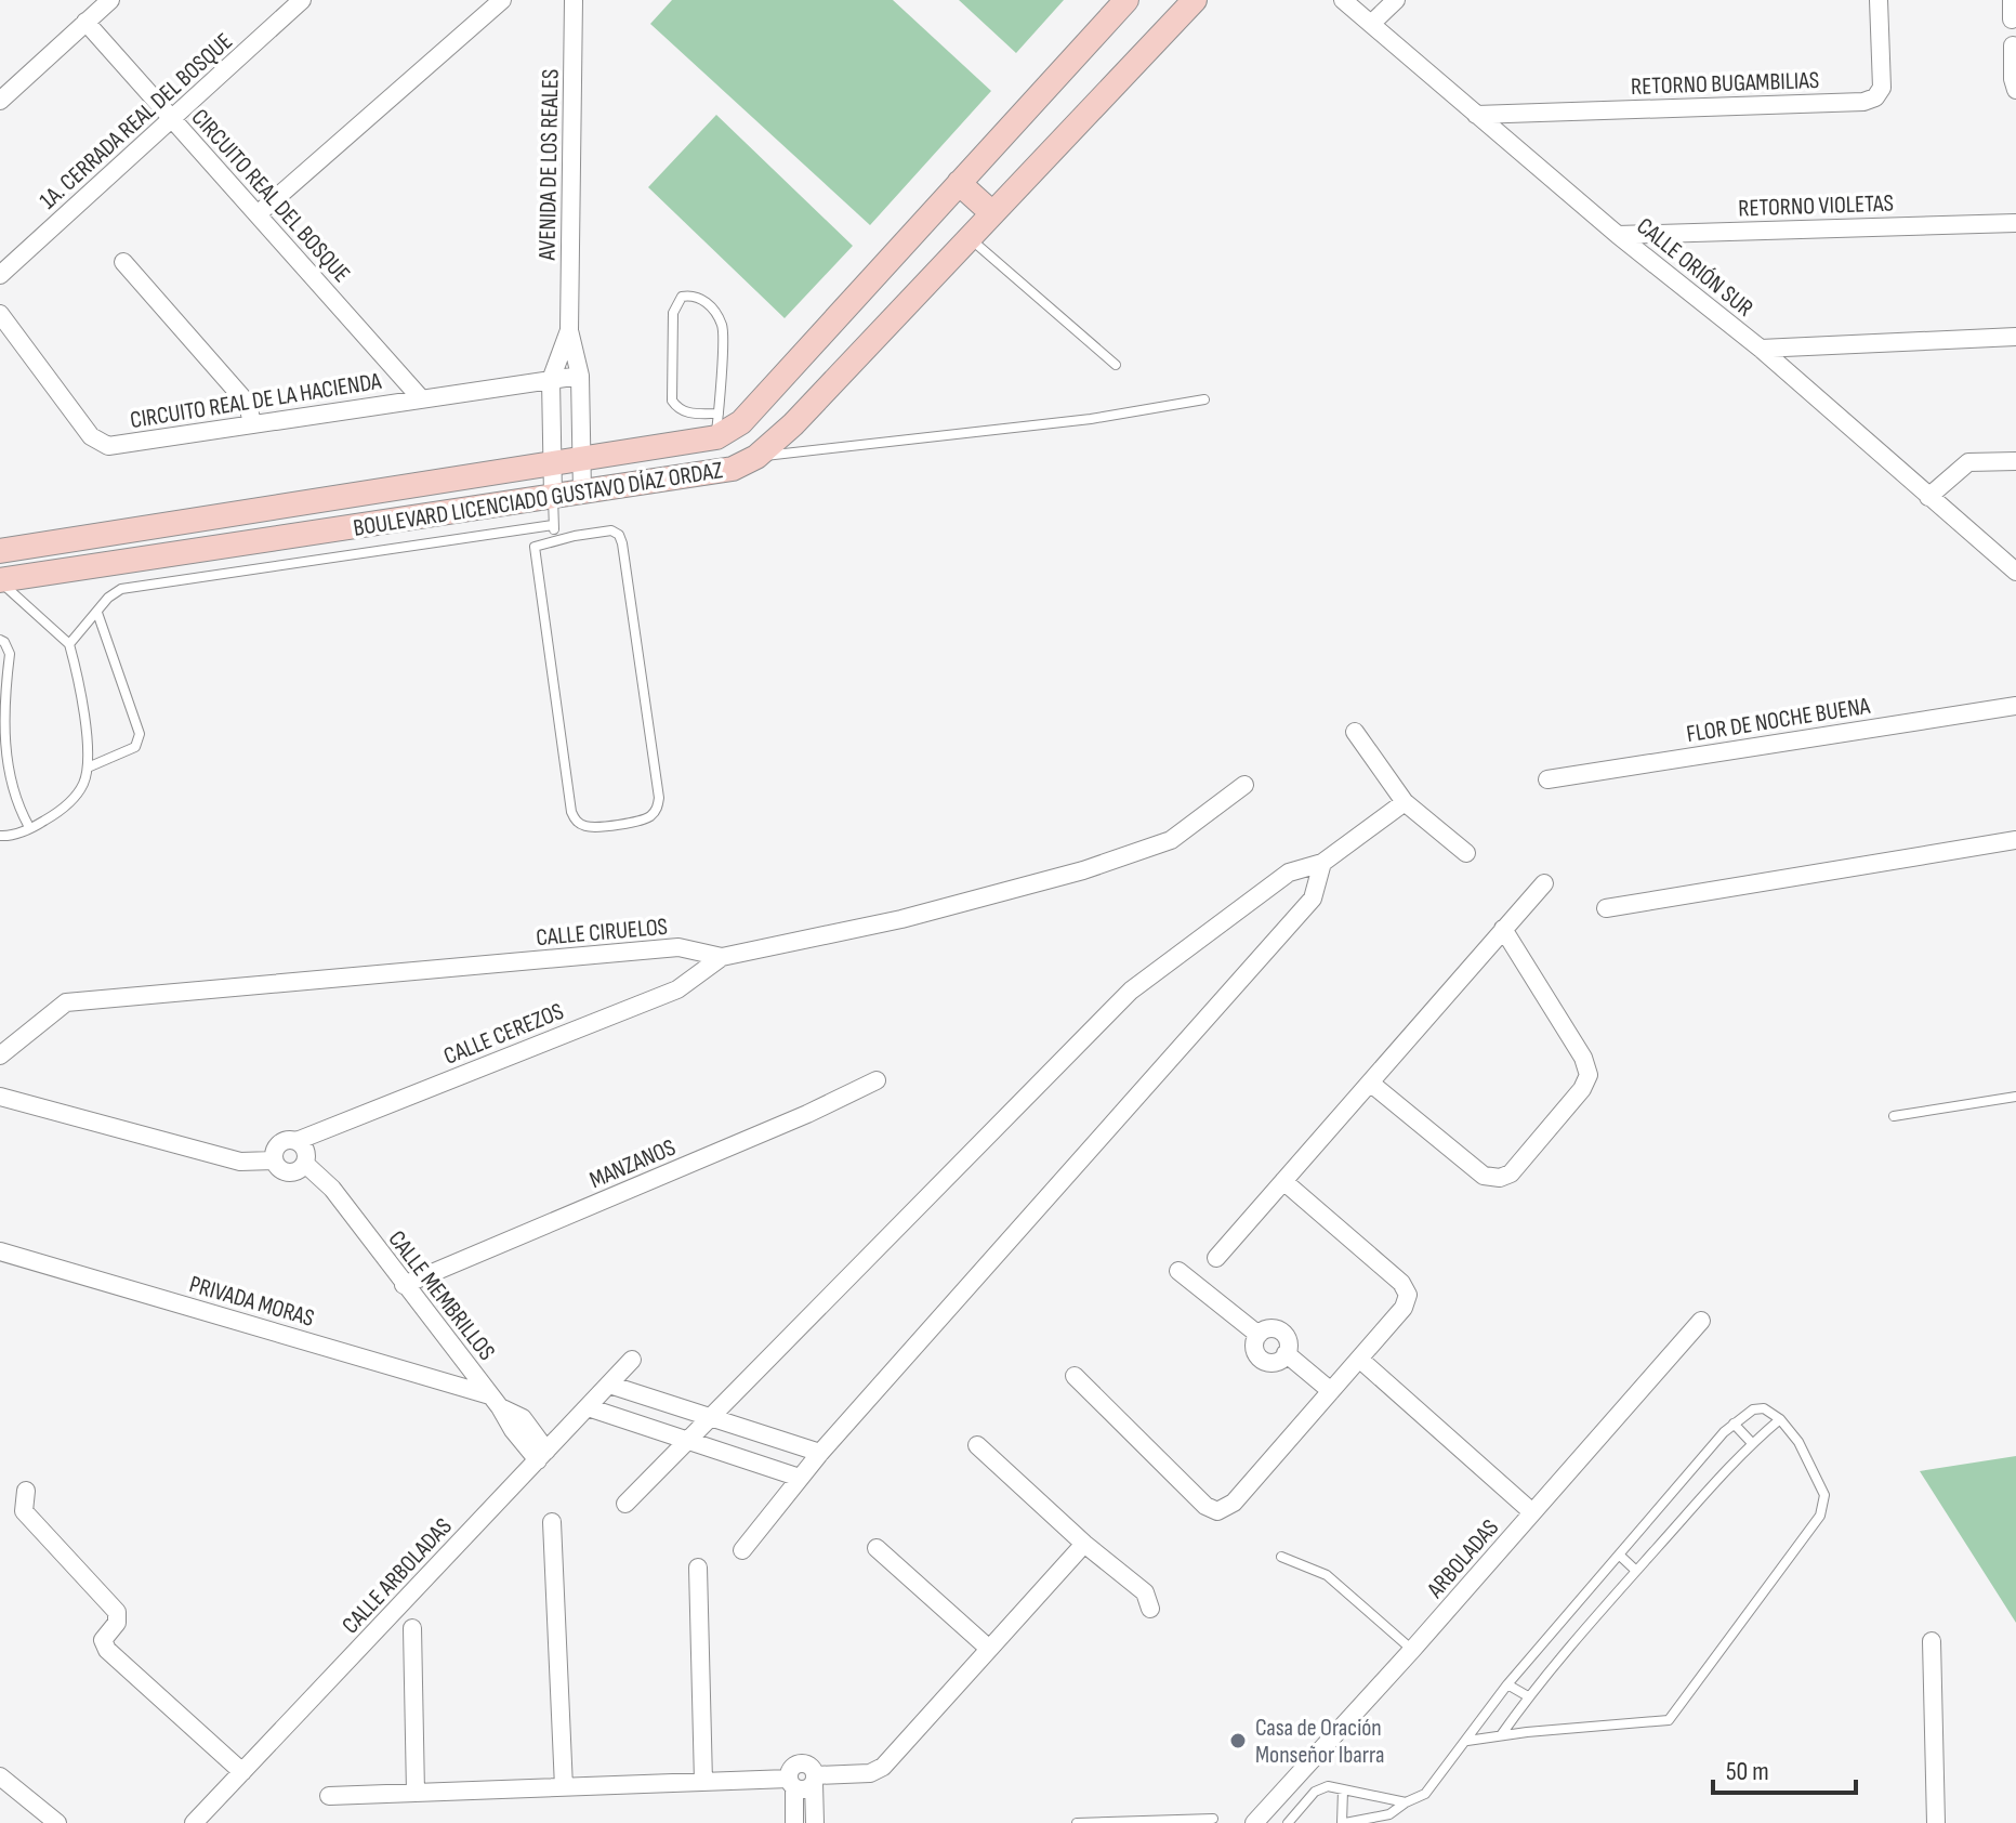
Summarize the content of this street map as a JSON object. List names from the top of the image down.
{
  "streets": {
    "street": [
      "RETORNO BUGAMBILIAS",
      "1A. CERRADA REAL DEL BOSQUE",
      "AVENIDA DE LOS REALES",
      "CIRCUITO REAL DEL BOSQUE",
      "RETORNO VIOLETAS",
      "CALLE ORIÓN SUR",
      "CIRCUITO REAL DE LA HACIENDA",
      "BOULEVARD LICENCIADO GUSTAVO DÍAZ ORDAZ",
      "FLOR DE NOCHE BUENA",
      "CALLE CIRUELOS",
      "CALLE CEREZOS",
      "MANZANOS",
      "CALLE MEMBRILLOS",
      "PRIVADA MORAS",
      "ARBOLADAS",
      "CALLE ARBOLADAS"
    ]
  },
  "crossings": [
    ["RETORNO BUGAMBILIAS", "CALLE ORIÓN SUR"],
    ["1A. CERRADA REAL DEL BOSQUE", "CIRCUITO REAL DEL BOSQUE"],
    ["AVENIDA DE LOS REALES", "CIRCUITO REAL DE LA HACIENDA"],
    ["AVENIDA DE LOS REALES", "BOULEVARD LICENCIADO GUSTAVO DÍAZ ORDAZ"],
    ["CIRCUITO REAL DEL BOSQUE", "CIRCUITO REAL DE LA HACIENDA"],
    ["RETORNO VIOLETAS", "CALLE ORIÓN SUR"],
    ["CALLE CIRUELOS", "CALLE CEREZOS"],
    ["CALLE CEREZOS", "CALLE MEMBRILLOS"],
    ["MANZANOS", "CALLE MEMBRILLOS"],
    ["CALLE MEMBRILLOS", "PRIVADA MORAS"],
    ["CALLE MEMBRILLOS", "CALLE ARBOLADAS"]
  ],
  "places": ["Casa de Oración Monseñor Ibarra"],
  "scale_bar": "50 m"
}
